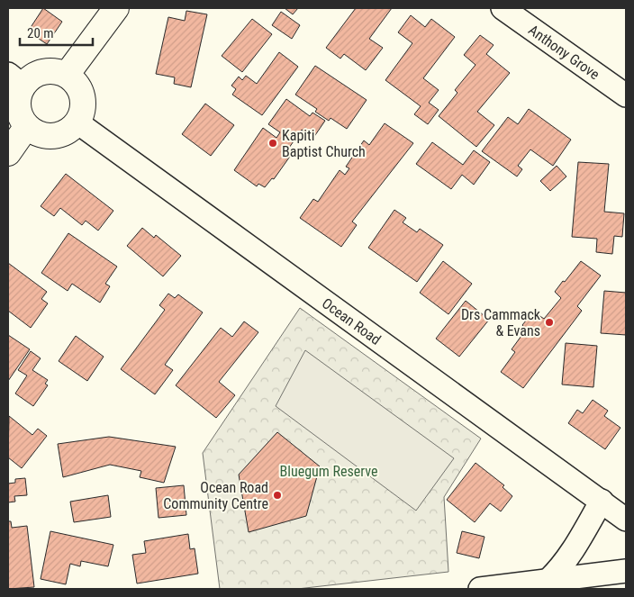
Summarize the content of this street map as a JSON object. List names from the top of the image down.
{
  "streets": {
    "street": ["Anthony Grove", "Ocean Road"]
  },
  "parks": ["Bluegum Reserve"],
  "places": ["Kapiti Baptist Church", "Drs Cammack & Evans", "Ocean Road Community Centre"],
  "scale_bar": "20 m"
}
